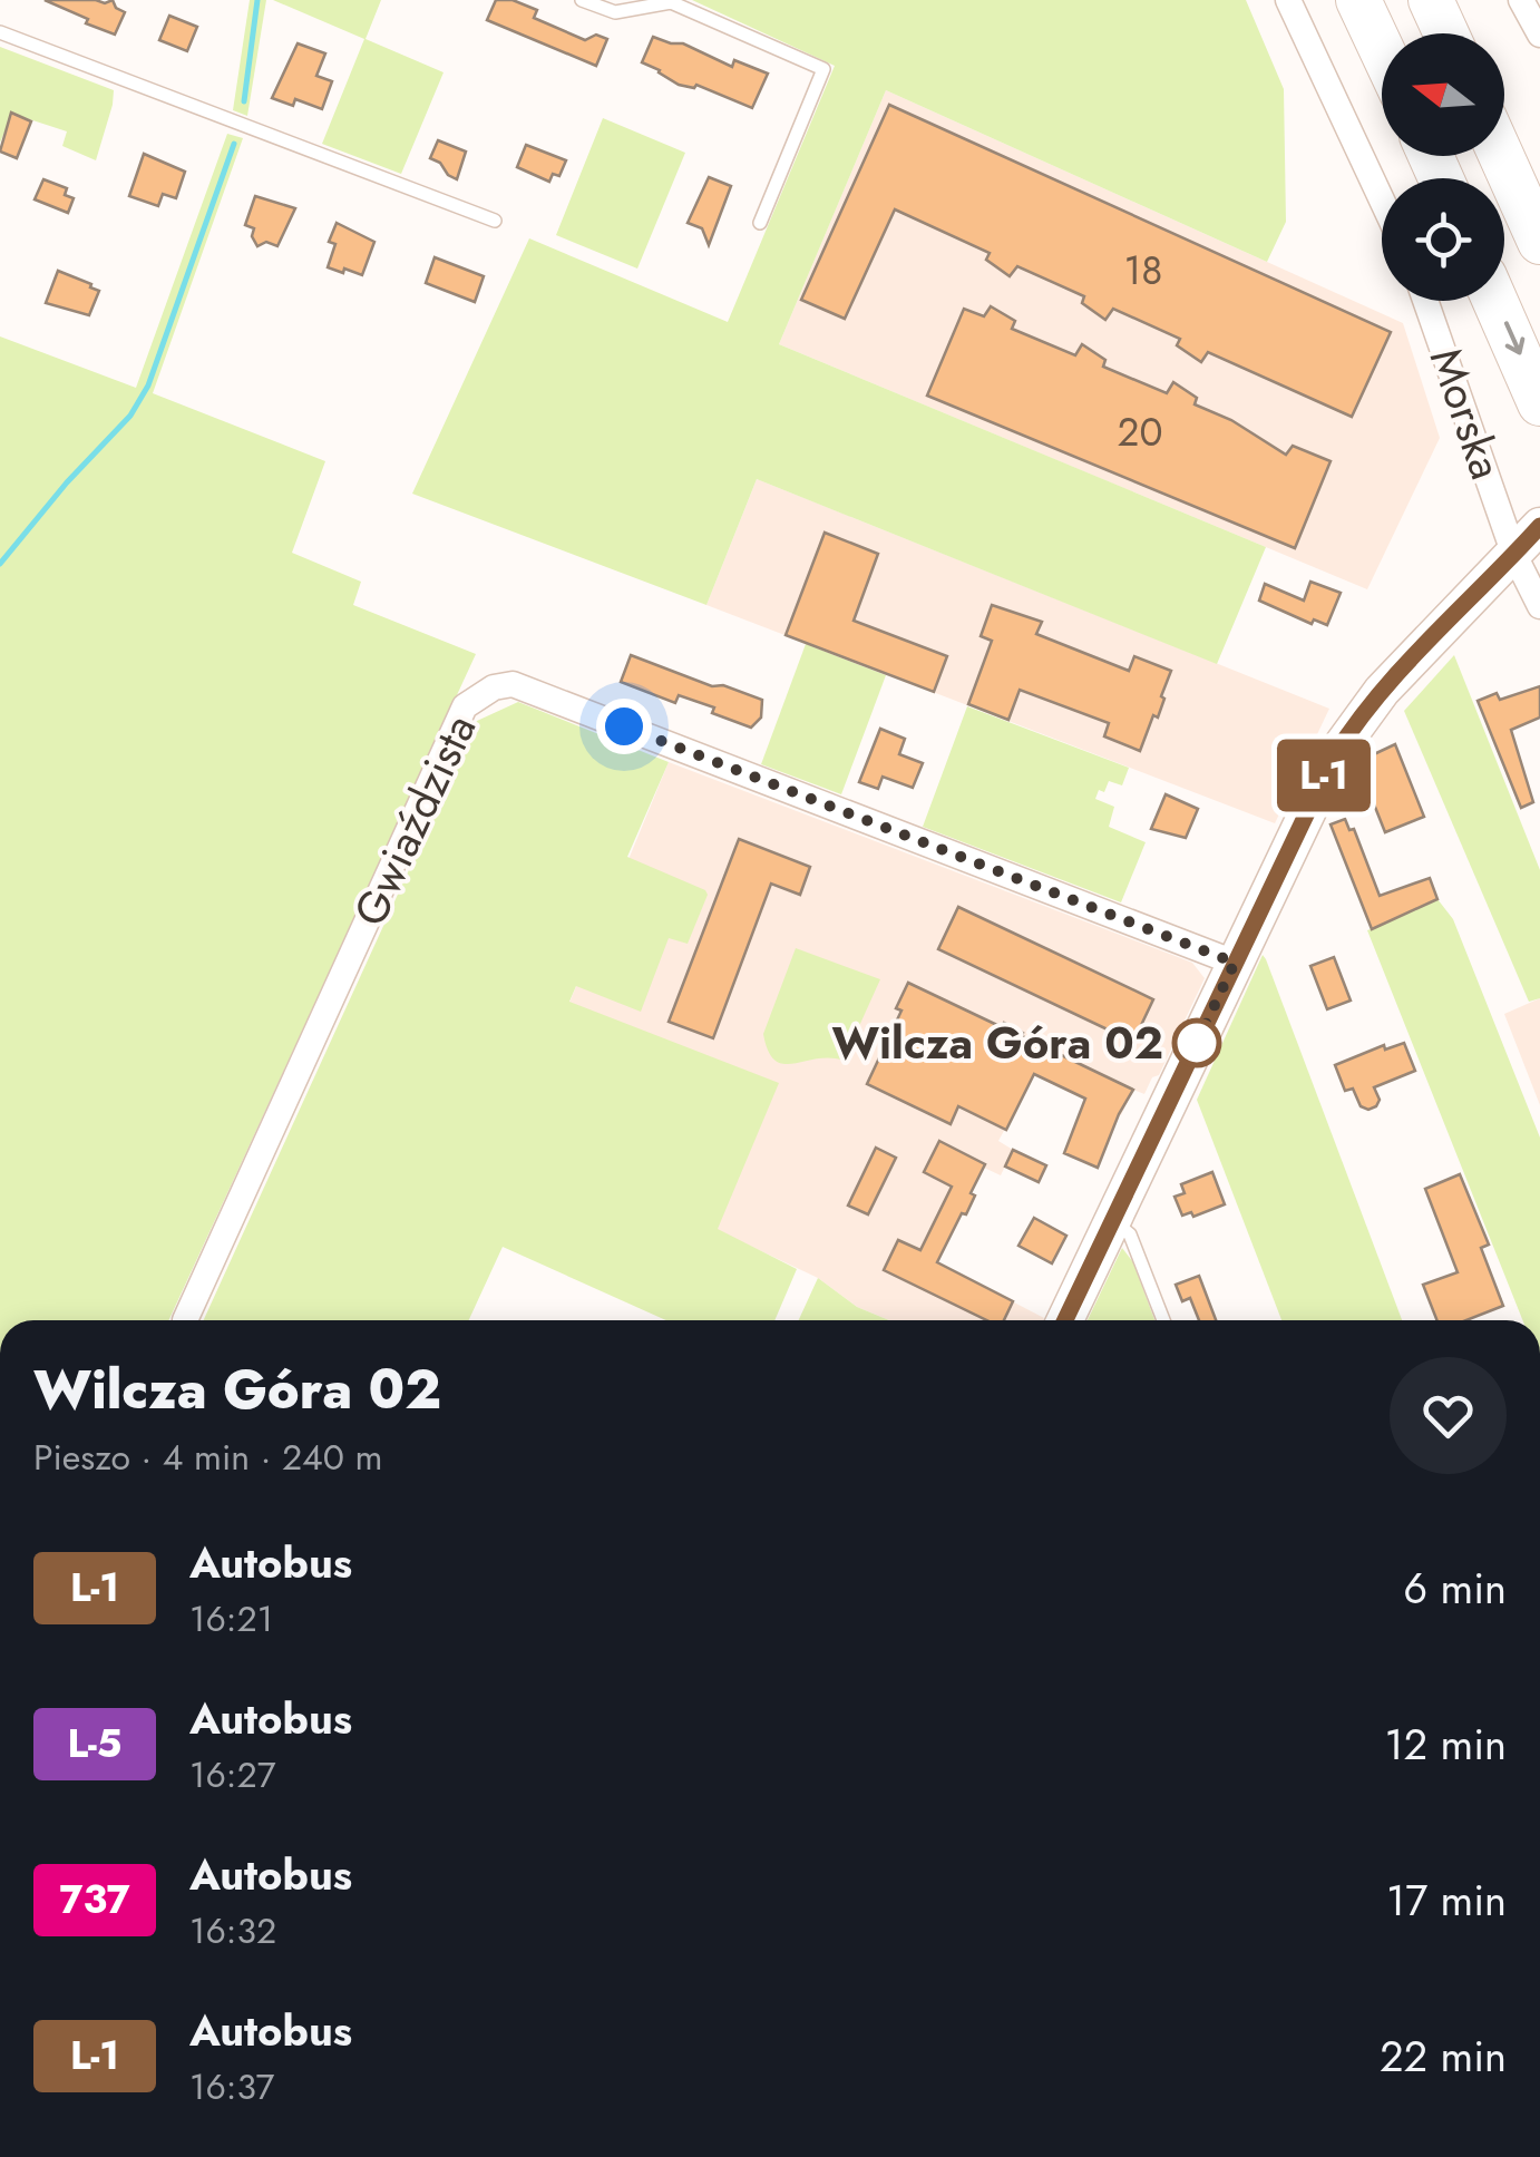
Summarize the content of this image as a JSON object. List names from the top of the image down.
{
  "streets": {
    "street": ["Morska", "Gwiaździsta"]
  },
  "places": ["Wilcza Góra 02"],
  "lines": ["bus line L-1"],
  "house_numbers": ["18", "20"],
  "north": "left",
  "page": {
    "on_map": "L-1",
    "heading": ["Wilcza Góra 02", "Pieszo · 4 min · 240 m"],
    "list": [
      {
        "mark": "L-1",
        "name": "Autobus",
        "note": "16:21",
        "value": "6 min"
      },
      {
        "mark": "L-5",
        "name": "Autobus",
        "note": "16:27",
        "value": "12 min"
      },
      {
        "mark": "737",
        "name": "Autobus",
        "note": "16:32",
        "value": "17 min"
      },
      {
        "mark": "L-1",
        "name": "Autobus",
        "note": "16:37",
        "value": "22 min"
      }
    ]
  }
}
